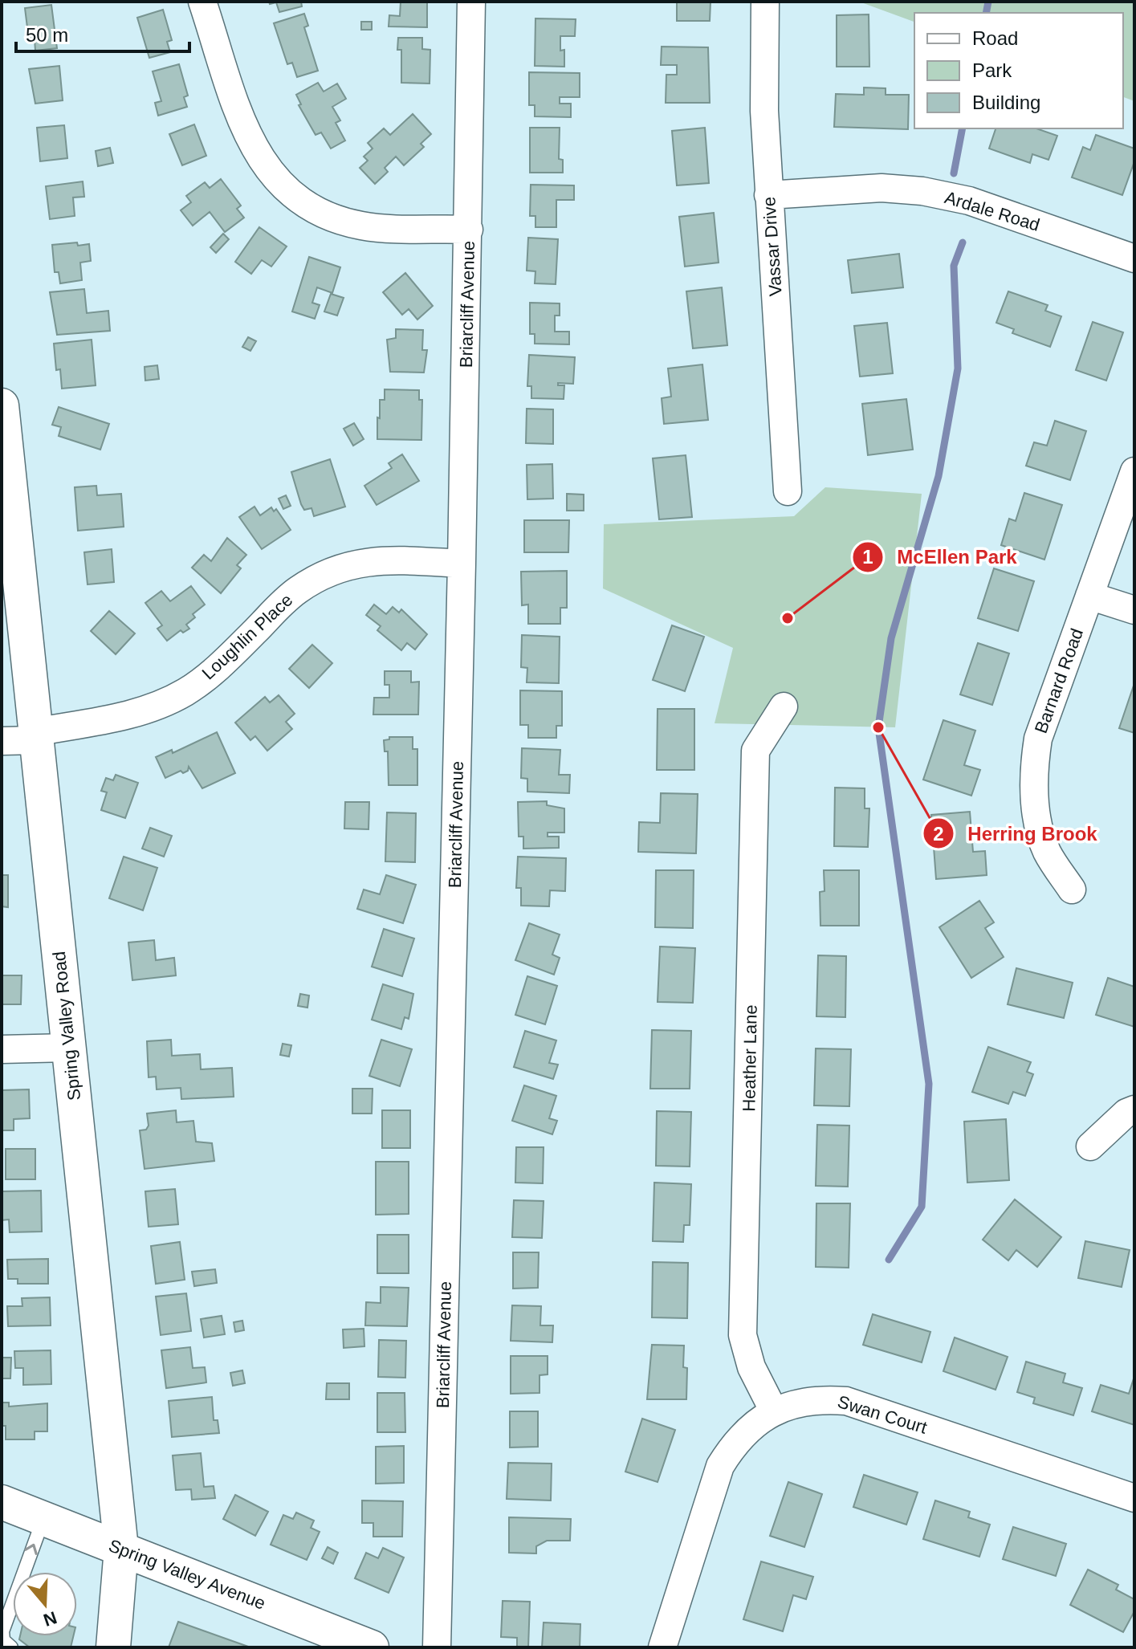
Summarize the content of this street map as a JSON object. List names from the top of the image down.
{
  "streets": {
    "street": [
      "Ardale Road",
      "Vassar Drive",
      "Briarcliff Avenue",
      "Loughlin Place",
      "Barnard Road",
      "Spring Valley Road",
      "Heather Lane",
      "Swan Court",
      "Spring Valley Avenue"
    ]
  },
  "crossings": [
    ["Ardale Road", "Vassar Drive"],
    ["Briarcliff Avenue", "Loughlin Place"],
    ["Loughlin Place", "Spring Valley Road"],
    ["Spring Valley Road", "Spring Valley Avenue"],
    ["Heather Lane", "Swan Court"]
  ],
  "places": ["McEllen Park", "Herring Brook"],
  "legend": ["Road", "Park", "Building"],
  "scale_bar": "50 m",
  "north": "bottom"
}
